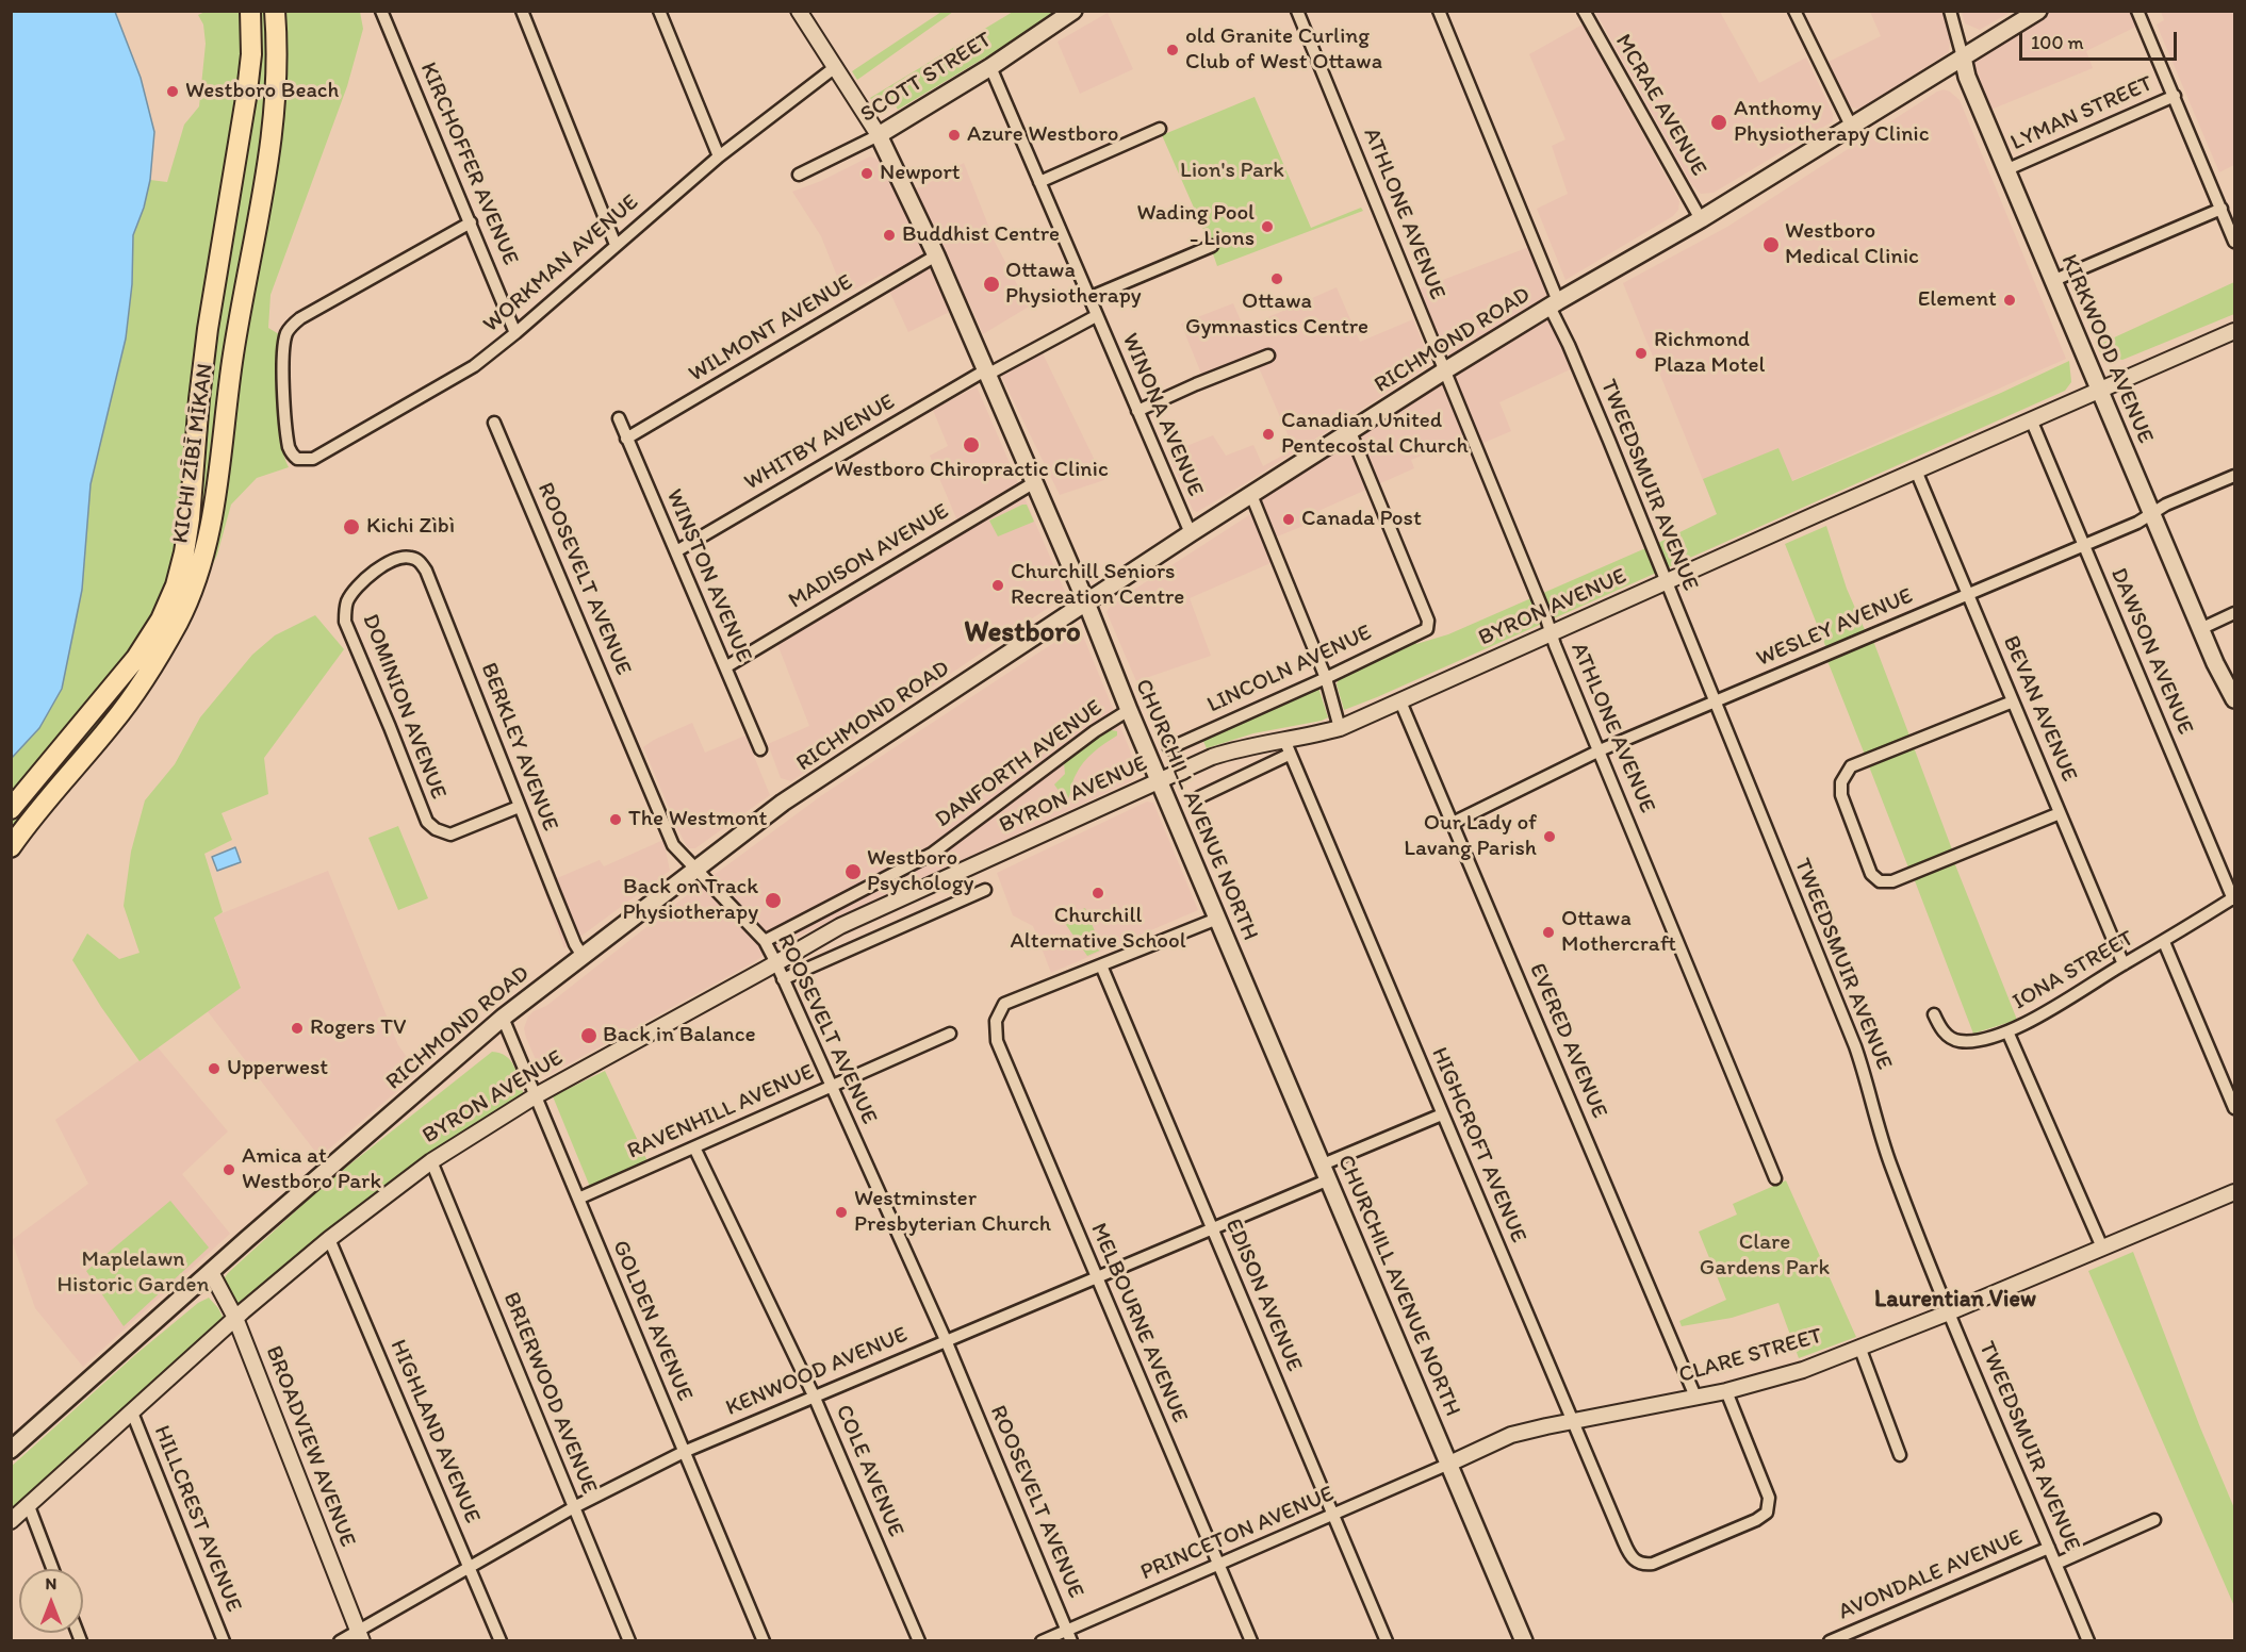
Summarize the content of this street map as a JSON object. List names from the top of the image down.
{
  "streets": {
    "highway": ["KICHI ZĪBĪ MĪKAN"],
    "main road": [
      "SCOTT STREET",
      "RICHMOND ROAD",
      "KIRKWOOD AVENUE",
      "CHURCHILL AVENUE NORTH"
    ],
    "street": [
      "MCRAE AVENUE",
      "LYMAN STREET",
      "KIRCHOFFER AVENUE",
      "ATHLONE AVENUE",
      "WORKMAN AVENUE",
      "WILMONT AVENUE",
      "WINONA AVENUE",
      "WHITBY AVENUE",
      "TWEEDSMUIR AVENUE",
      "MADISON AVENUE",
      "WINSTON AVENUE",
      "ROOSEVELT AVENUE",
      "BYRON AVENUE",
      "WESLEY AVENUE",
      "DAWSON AVENUE",
      "LINCOLN AVENUE",
      "DOMINION AVENUE",
      "BEVAN AVENUE",
      "BERKLEY AVENUE",
      "DANFORTH AVENUE",
      "IONA STREET",
      "EVERED AVENUE",
      "RAVENHILL AVENUE",
      "HIGHCROFT AVENUE",
      "EDISON AVENUE",
      "GOLDEN AVENUE",
      "MELBOURNE AVENUE",
      "CLARE STREET",
      "KENWOOD AVENUE",
      "BRIERWOOD AVENUE",
      "HIGHLAND AVENUE",
      "BROADVIEW AVENUE",
      "COLE AVENUE",
      "HILLCREST AVENUE",
      "PRINCETON AVENUE",
      "AVONDALE AVENUE"
    ]
  },
  "crossings": [
    ["SCOTT STREET", "WINONA AVENUE"],
    ["SCOTT STREET", "CHURCHILL AVENUE NORTH"],
    ["MCRAE AVENUE", "RICHMOND ROAD"],
    ["LYMAN STREET", "KIRKWOOD AVENUE"],
    ["KIRCHOFFER AVENUE", "WORKMAN AVENUE"],
    ["ATHLONE AVENUE", "RICHMOND ROAD"],
    ["ATHLONE AVENUE", "BYRON AVENUE"],
    ["ATHLONE AVENUE", "WESLEY AVENUE"],
    ["WORKMAN AVENUE", "CHURCHILL AVENUE NORTH"],
    ["WILMONT AVENUE", "WINSTON AVENUE"],
    ["WILMONT AVENUE", "CHURCHILL AVENUE NORTH"],
    ["RICHMOND ROAD", "KIRKWOOD AVENUE"],
    ["RICHMOND ROAD", "WINONA AVENUE"],
    ["RICHMOND ROAD", "TWEEDSMUIR AVENUE"],
    ["RICHMOND ROAD", "ROOSEVELT AVENUE"],
    ["RICHMOND ROAD", "LINCOLN AVENUE"],
    ["RICHMOND ROAD", "BERKLEY AVENUE"],
    ["RICHMOND ROAD", "CHURCHILL AVENUE NORTH"],
    ["RICHMOND ROAD", "GOLDEN AVENUE"],
    ["RICHMOND ROAD", "BROADVIEW AVENUE"],
    ["KIRKWOOD AVENUE", "BYRON AVENUE"],
    ["KIRKWOOD AVENUE", "WESLEY AVENUE"],
    ["WINONA AVENUE", "WHITBY AVENUE"],
    ["WHITBY AVENUE", "WINSTON AVENUE"],
    ["WHITBY AVENUE", "CHURCHILL AVENUE NORTH"],
    ["TWEEDSMUIR AVENUE", "BYRON AVENUE"],
    ["TWEEDSMUIR AVENUE", "WESLEY AVENUE"],
    ["TWEEDSMUIR AVENUE", "CLARE STREET"],
    ["TWEEDSMUIR AVENUE", "AVONDALE AVENUE"],
    ["MADISON AVENUE", "WINSTON AVENUE"],
    ["MADISON AVENUE", "CHURCHILL AVENUE NORTH"],
    ["ROOSEVELT AVENUE", "BYRON AVENUE"],
    ["ROOSEVELT AVENUE", "DANFORTH AVENUE"],
    ["ROOSEVELT AVENUE", "RAVENHILL AVENUE"],
    ["ROOSEVELT AVENUE", "KENWOOD AVENUE"],
    ["ROOSEVELT AVENUE", "PRINCETON AVENUE"],
    ["BYRON AVENUE", "DAWSON AVENUE"],
    ["BYRON AVENUE", "BEVAN AVENUE"],
    ["BYRON AVENUE", "CHURCHILL AVENUE NORTH"],
    ["BYRON AVENUE", "EVERED AVENUE"],
    ["BYRON AVENUE", "HIGHCROFT AVENUE"],
    ["BYRON AVENUE", "GOLDEN AVENUE"],
    ["BYRON AVENUE", "BRIERWOOD AVENUE"],
    ["BYRON AVENUE", "HIGHLAND AVENUE"],
    ["BYRON AVENUE", "BROADVIEW AVENUE"],
    ["BYRON AVENUE", "HILLCREST AVENUE"],
    ["WESLEY AVENUE", "DAWSON AVENUE"],
    ["WESLEY AVENUE", "BEVAN AVENUE"],
    ["WESLEY AVENUE", "EVERED AVENUE"],
    ["DAWSON AVENUE", "IONA STREET"],
    ["DOMINION AVENUE", "BERKLEY AVENUE"],
    ["BEVAN AVENUE", "IONA STREET"],
    ["DANFORTH AVENUE", "CHURCHILL AVENUE NORTH"],
    ["CHURCHILL AVENUE NORTH", "CLARE STREET"],
    ["CHURCHILL AVENUE NORTH", "KENWOOD AVENUE"],
    ["CHURCHILL AVENUE NORTH", "PRINCETON AVENUE"],
    ["EVERED AVENUE", "CLARE STREET"],
    ["RAVENHILL AVENUE", "GOLDEN AVENUE"],
    ["RAVENHILL AVENUE", "COLE AVENUE"],
    ["HIGHCROFT AVENUE", "CLARE STREET"],
    ["HIGHCROFT AVENUE", "KENWOOD AVENUE"],
    ["EDISON AVENUE", "MELBOURNE AVENUE"],
    ["EDISON AVENUE", "KENWOOD AVENUE"],
    ["EDISON AVENUE", "PRINCETON AVENUE"],
    ["GOLDEN AVENUE", "KENWOOD AVENUE"],
    ["MELBOURNE AVENUE", "KENWOOD AVENUE"],
    ["MELBOURNE AVENUE", "PRINCETON AVENUE"],
    ["CLARE STREET", "PRINCETON AVENUE"],
    ["KENWOOD AVENUE", "BRIERWOOD AVENUE"],
    ["KENWOOD AVENUE", "HIGHLAND AVENUE"],
    ["KENWOOD AVENUE", "BROADVIEW AVENUE"],
    ["KENWOOD AVENUE", "COLE AVENUE"]
  ],
  "districts": ["Westboro", "Laurentian View"],
  "parks": ["Lion's Park", "Clare Gardens Park", "Maplelawn Historic Garden"],
  "places": [
    "old Granite Curling Club of West Ottawa",
    "Westboro Beach",
    "Anthomy Physiotherapy Clinic",
    "Azure Westboro",
    "Newport",
    "Wading Pool - Lions",
    "Buddhist Centre",
    "Westboro Medical Clinic",
    "Ottawa Gymnastics Centre",
    "Ottawa Physiotherapy",
    "Element",
    "Richmond Plaza Motel",
    "Canadian United Pentecostal Church",
    "Westboro Chiropractic Clinic",
    "Canada Post",
    "Kichi Zìbì",
    "Churchill Seniors Recreation Centre",
    "The Westmont",
    "Our Lady of Lavang Parish",
    "Westboro Psychology",
    "Churchill Alternative School",
    "Back on Track Physiotherapy",
    "Ottawa Mothercraft",
    "Rogers TV",
    "Back in Balance",
    "Upperwest",
    "Amica at Westboro Park",
    "Westminster Presbyterian Church"
  ],
  "scale_bar": "100 m",
  "north": "top"
}
